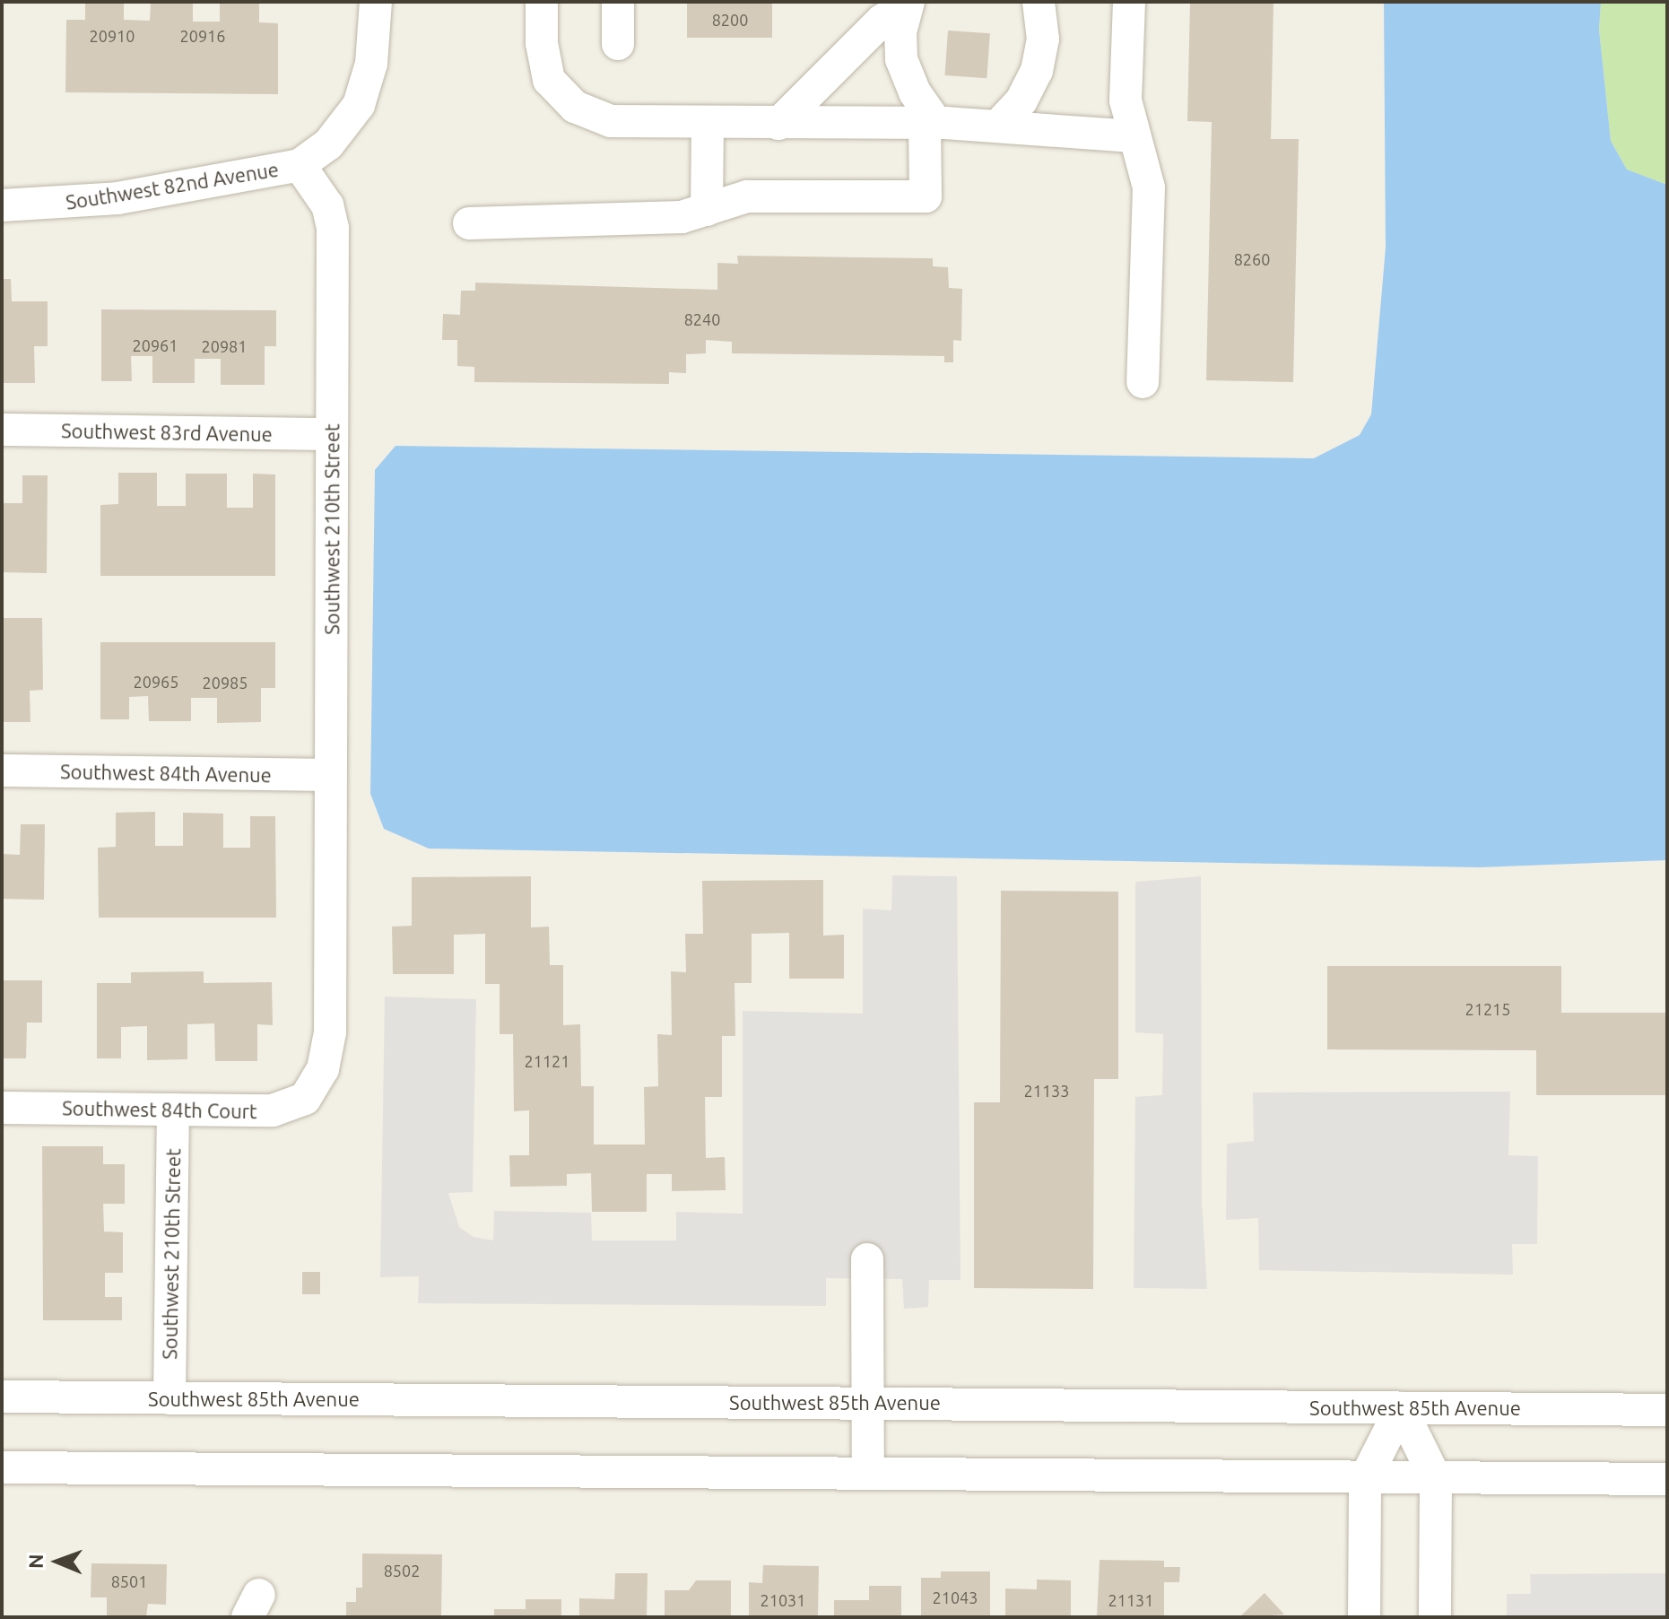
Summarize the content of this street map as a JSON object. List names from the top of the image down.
{
  "streets": {
    "street": [
      "Southwest 82nd Avenue",
      "Southwest 83rd Avenue",
      "Southwest 210th Street",
      "Southwest 84th Avenue",
      "Southwest 84th Court",
      "Southwest 85th Avenue"
    ]
  },
  "crossings": [
    ["Southwest 82nd Avenue", "Southwest 210th Street"],
    ["Southwest 83rd Avenue", "Southwest 210th Street"],
    ["Southwest 210th Street", "Southwest 84th Avenue"],
    ["Southwest 210th Street", "Southwest 84th Court"],
    ["Southwest 210th Street", "Southwest 85th Avenue"]
  ],
  "house_numbers": [
    "8200",
    "20910",
    "20916",
    "8260",
    "8240",
    "20961",
    "20981",
    "20965",
    "20985",
    "21215",
    "21121",
    "21133",
    "8502",
    "8501",
    "21043",
    "21031",
    "21131"
  ],
  "north": "left"
}
